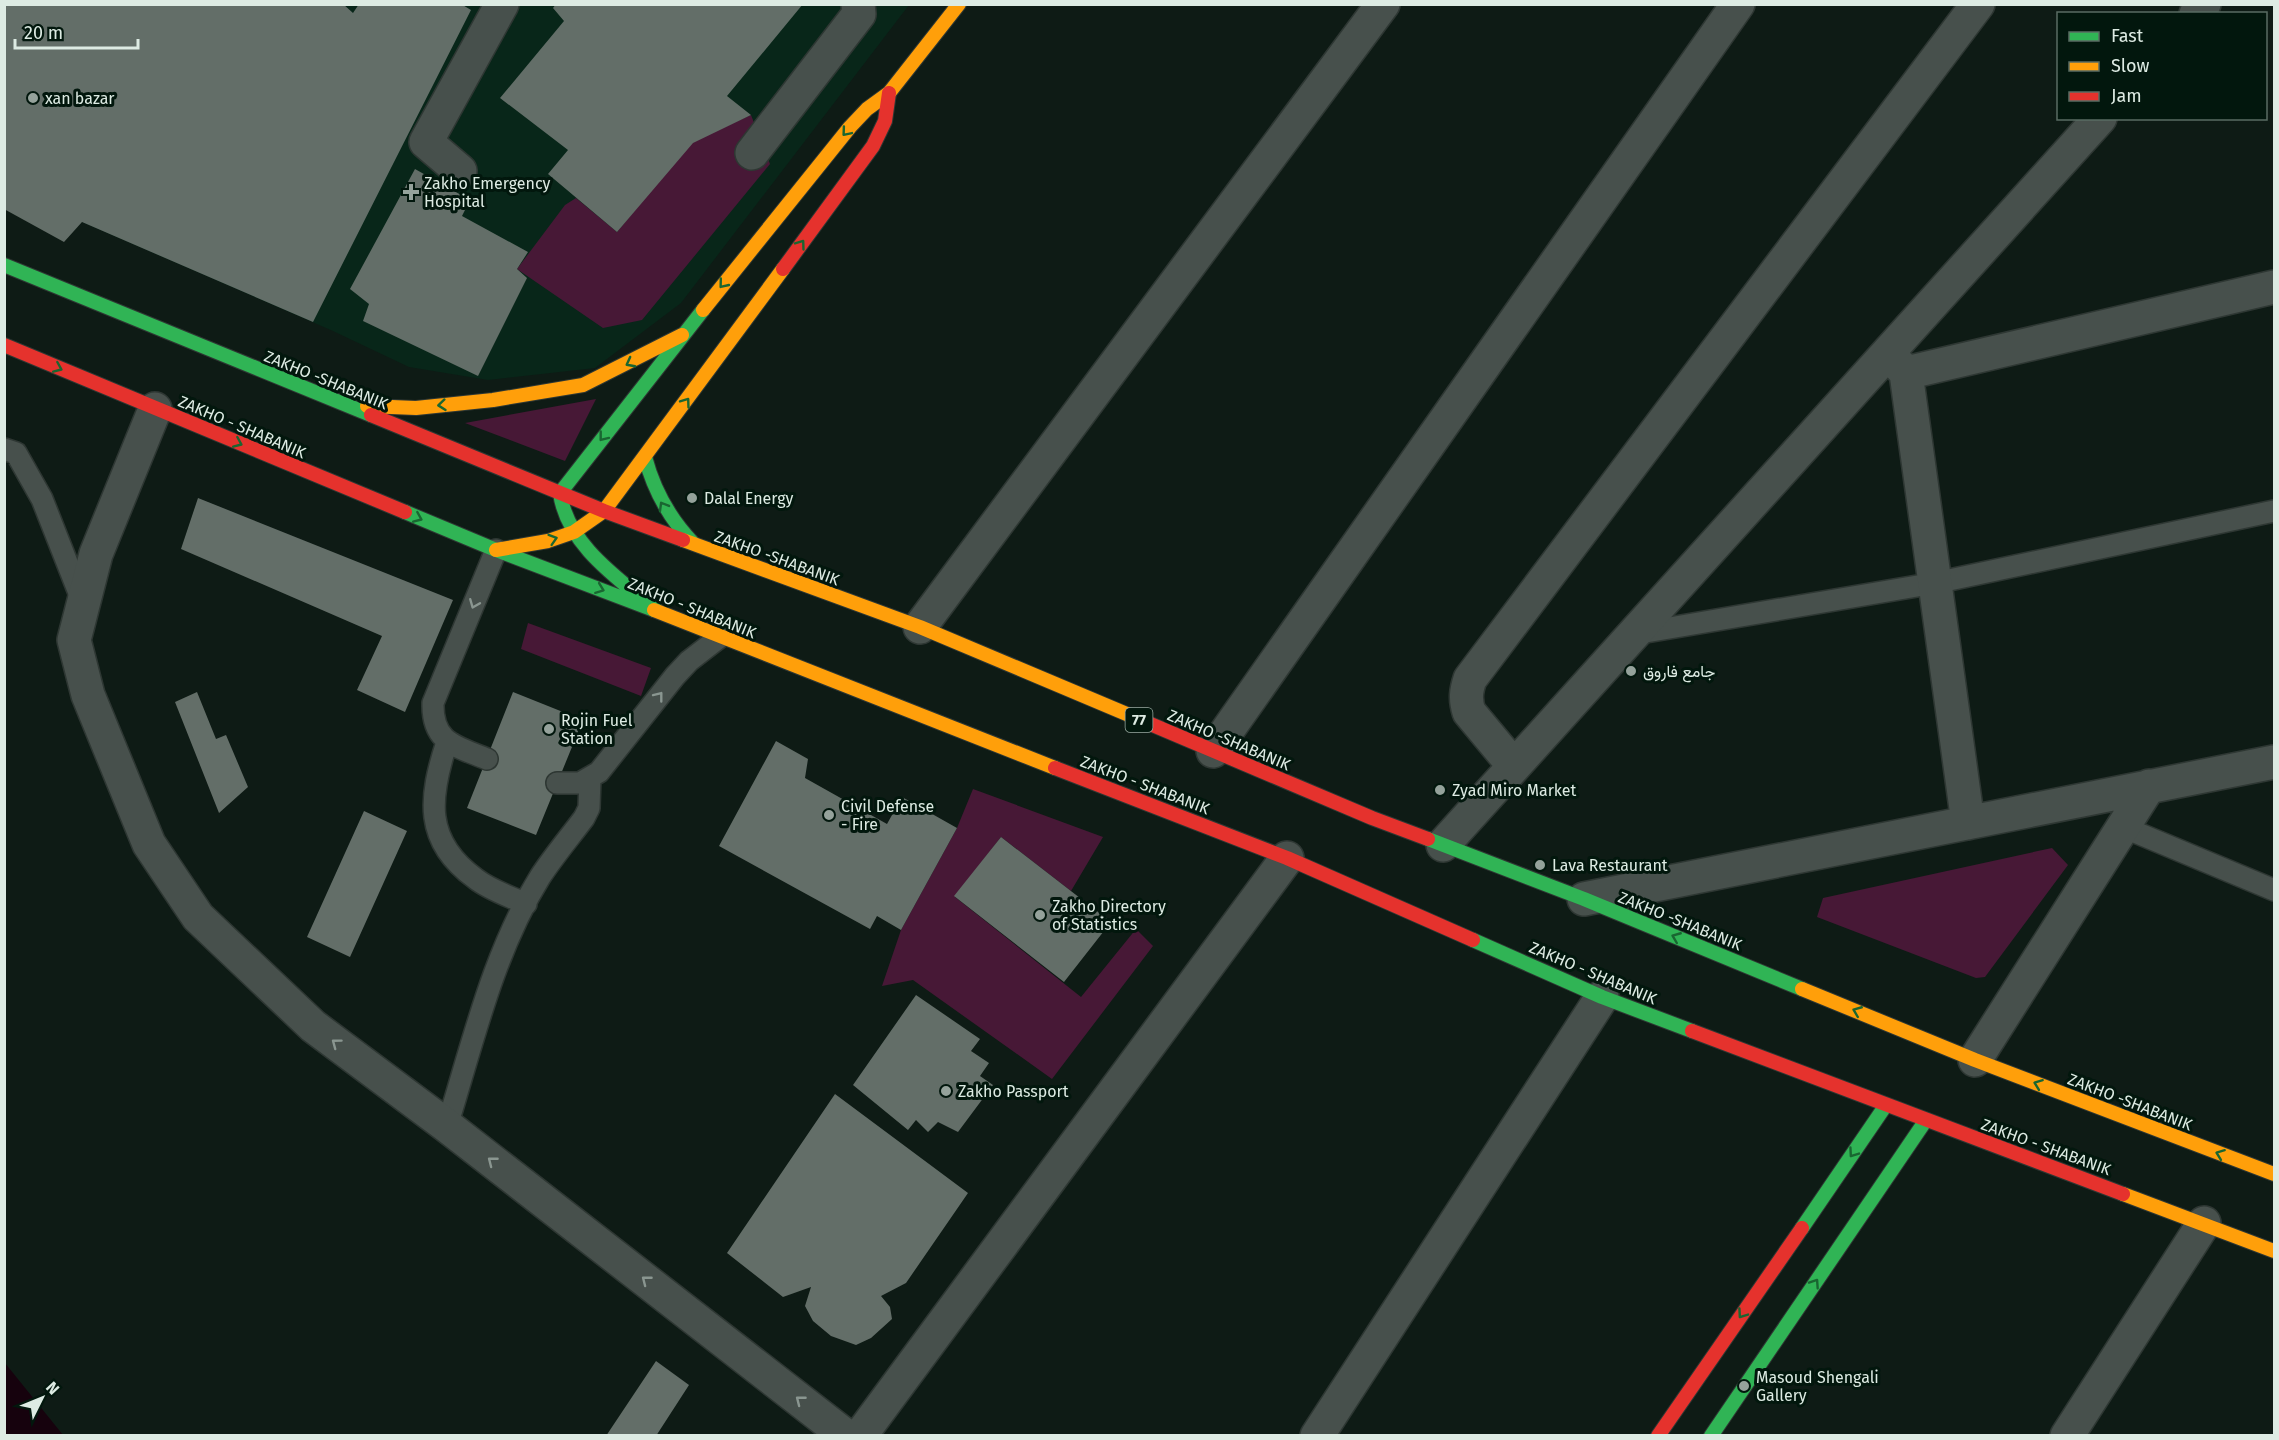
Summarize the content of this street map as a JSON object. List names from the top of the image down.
{
  "streets": {
    "main road": ["ZAKHO -SHABANIK", "ZAKHO - SHABANIK", "77"]
  },
  "places": {
    "other": [
      "xan bazar",
      "Dalal Energy",
      "جامع فاروق",
      "Rojin Fuel Station",
      "Zyad Miro Market",
      "Civil Defense - Fire",
      "Lava Restaurant",
      "Zakho Directory of Statistics",
      "Zakho Passport",
      "Masoud Shengali Gallery"
    ],
    "health": ["Zakho Emergency Hospital"]
  },
  "legend": ["Fast", "Slow", "Jam"],
  "scale_bar": "20 m",
  "north": "top right"
}
